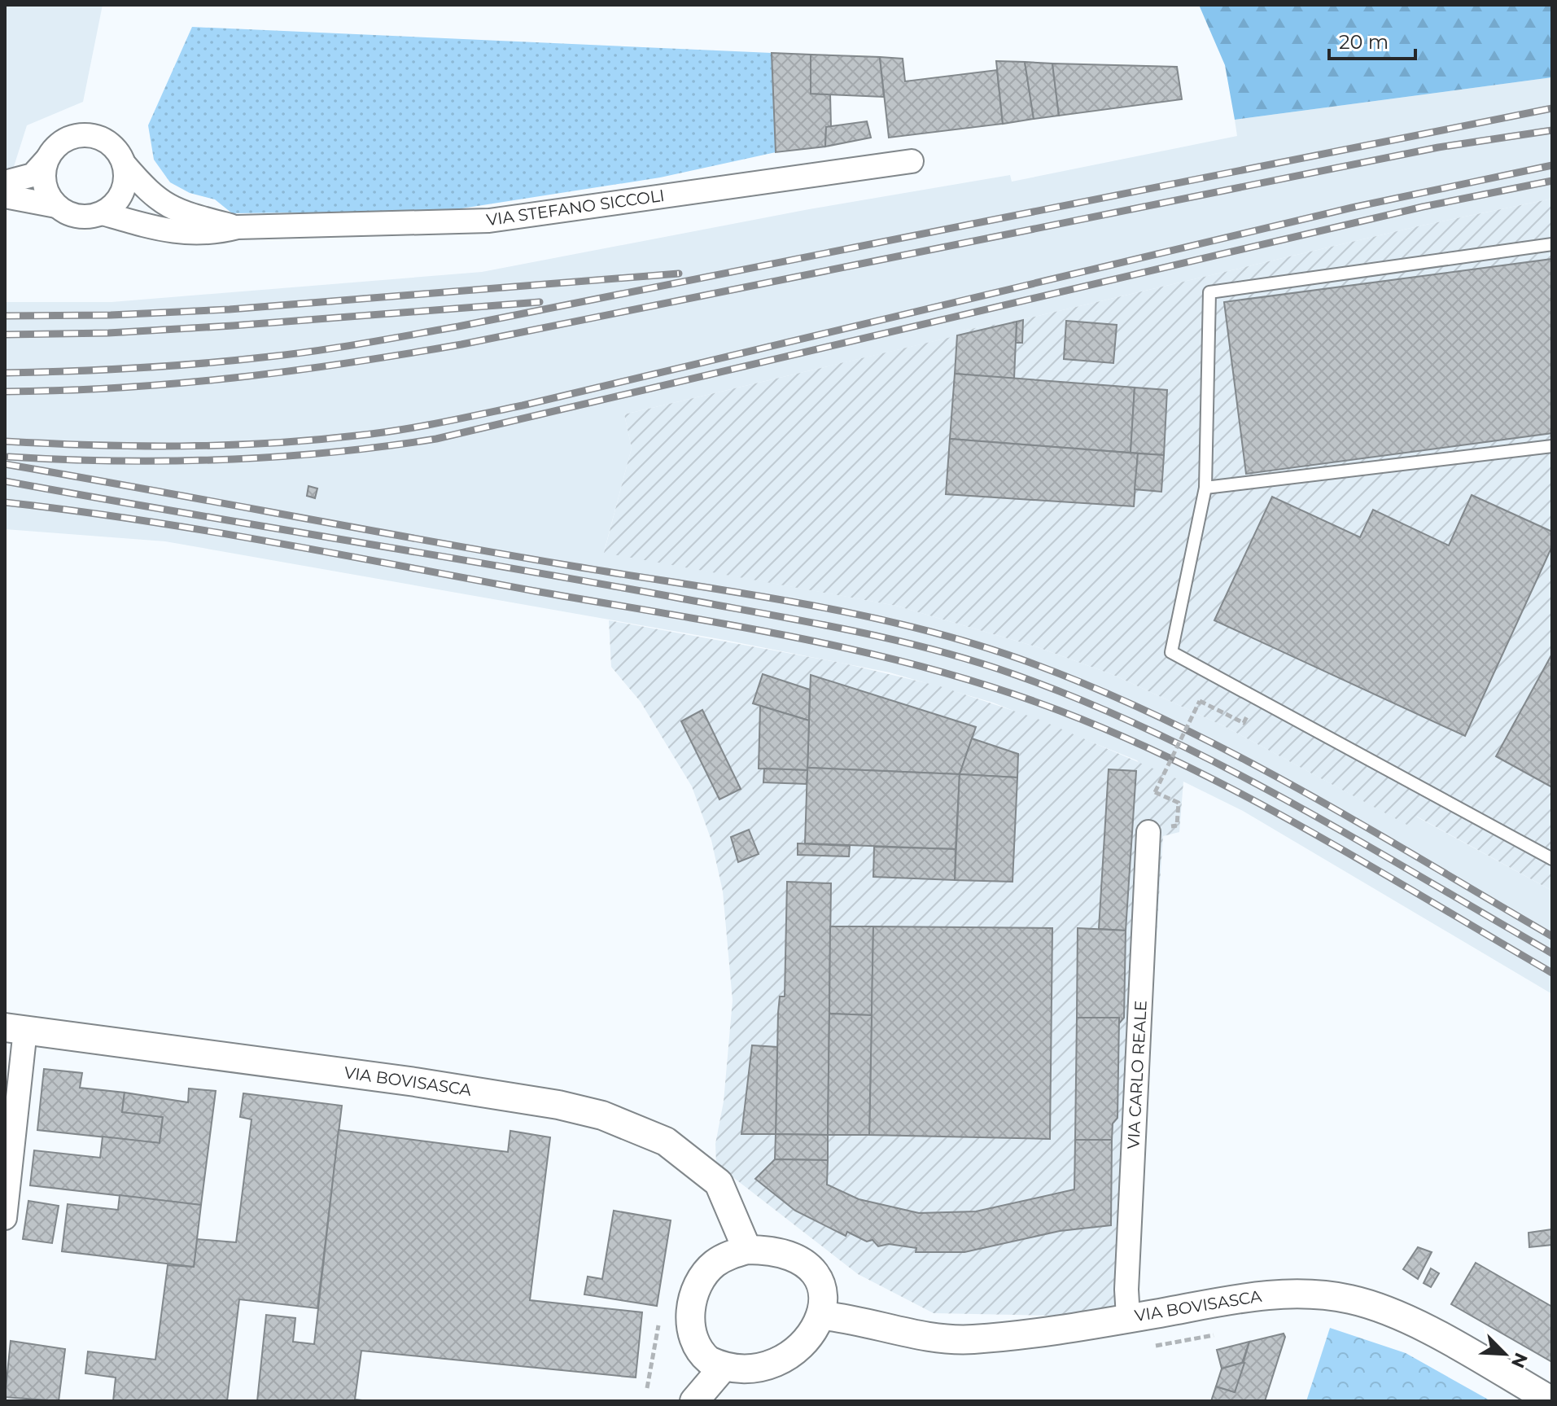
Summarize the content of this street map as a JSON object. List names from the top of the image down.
{
  "streets": {
    "street": ["VIA STEFANO SICCOLI", "VIA CARLO REALE", "VIA BOVISASCA"]
  },
  "crossings": [
    ["VIA CARLO REALE", "VIA BOVISASCA"]
  ],
  "scale_bar": "20 m",
  "north": "bottom right"
}
